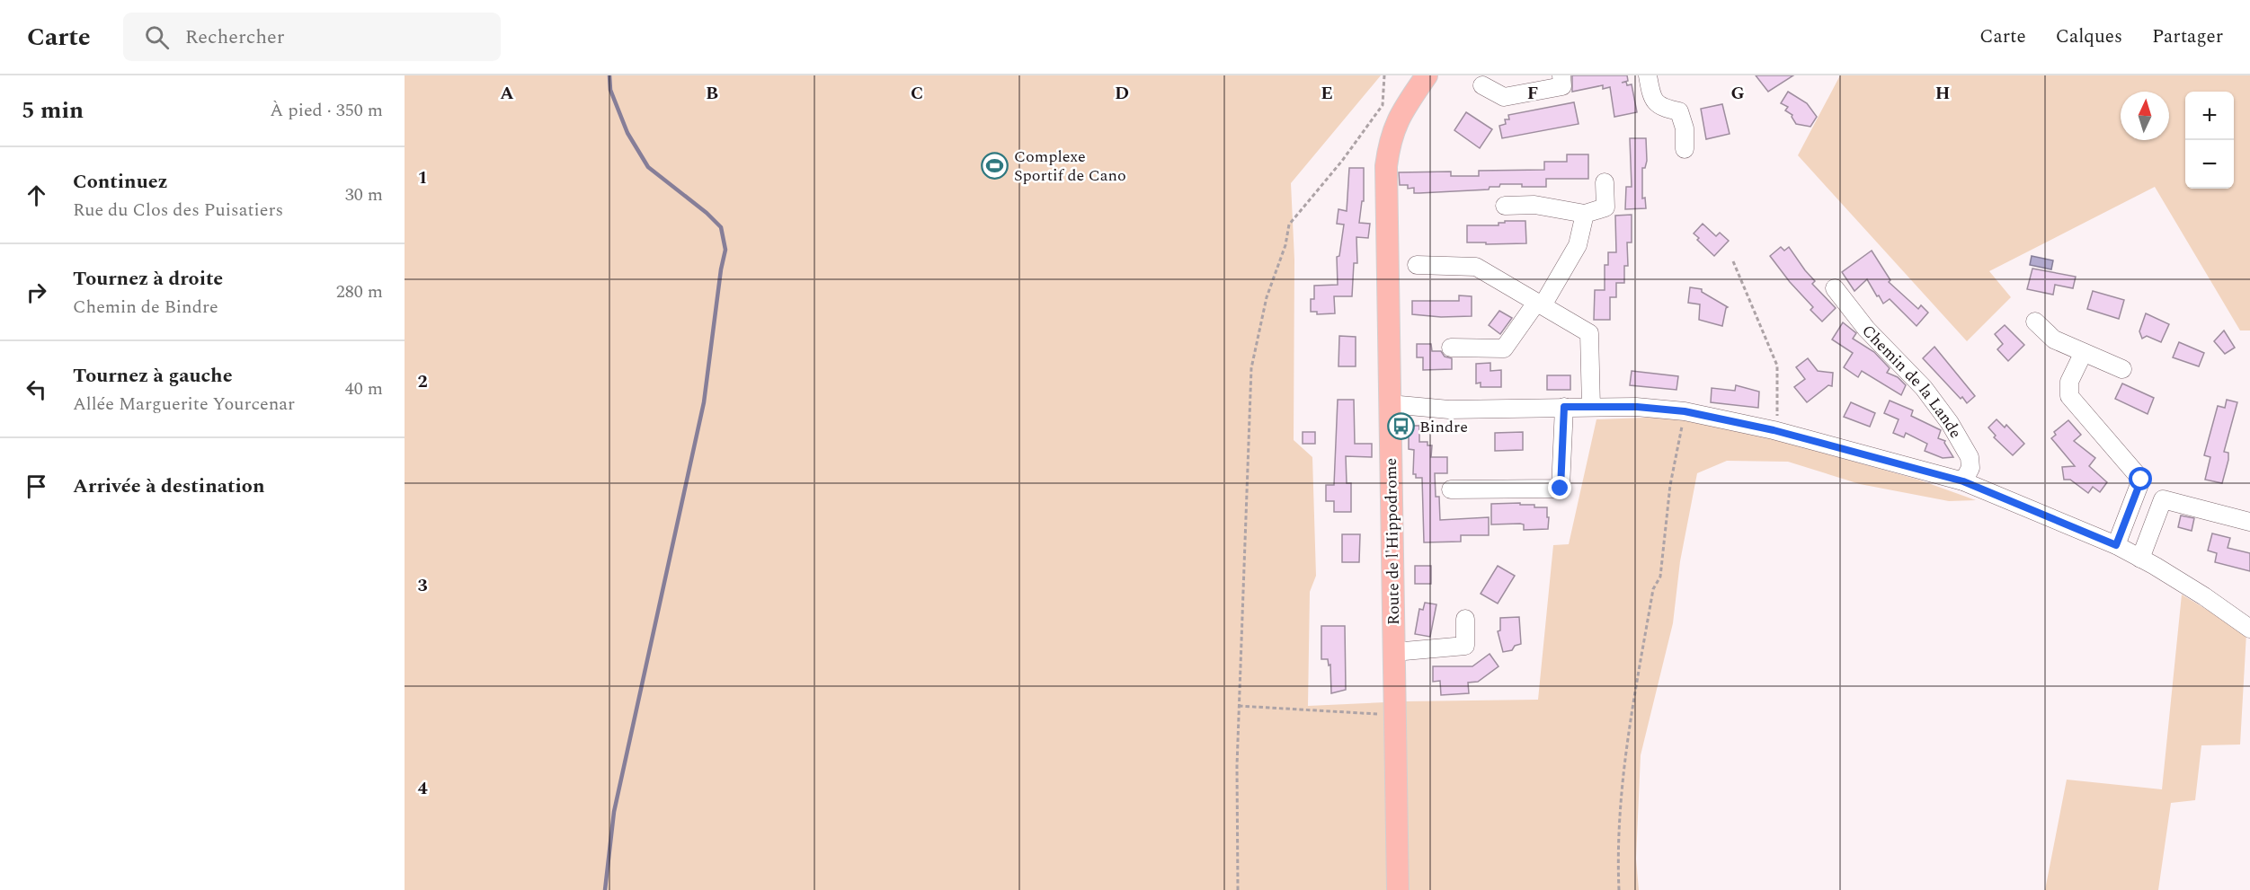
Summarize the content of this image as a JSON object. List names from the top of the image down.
{
  "streets": {
    "main road": ["Route de l'Hippodrome"],
    "street": ["Chemin de la Lande"]
  },
  "places": {
    "sports": ["Complexe Sportif de Cano"],
    "bus stop": ["Bindre"]
  },
  "north": "top",
  "page": {
    "header": "Carte",
    "search": "Rechercher",
    "nav": ["Carte", "Calques", "Partager"],
    "heading": ["5 min", "À pied · 350 m"],
    "map_buttons": ["+", "−"],
    "list": [
      ["Continuez", "Rue du Clos des Puisatiers", "30 m"],
      ["Tournez à droite", "Chemin de Bindre", "280 m"],
      ["Tournez à gauche", "Allée Marguerite Yourcenar", "40 m"],
      "Arrivée à destination"
    ]
  },
  "grid": {
    "columns": [
      "A",
      "B",
      "C",
      "D",
      "E",
      "F",
      "G",
      "H"
    ],
    "rows": [
      "1",
      "2",
      "3",
      "4"
    ]
  }
}
